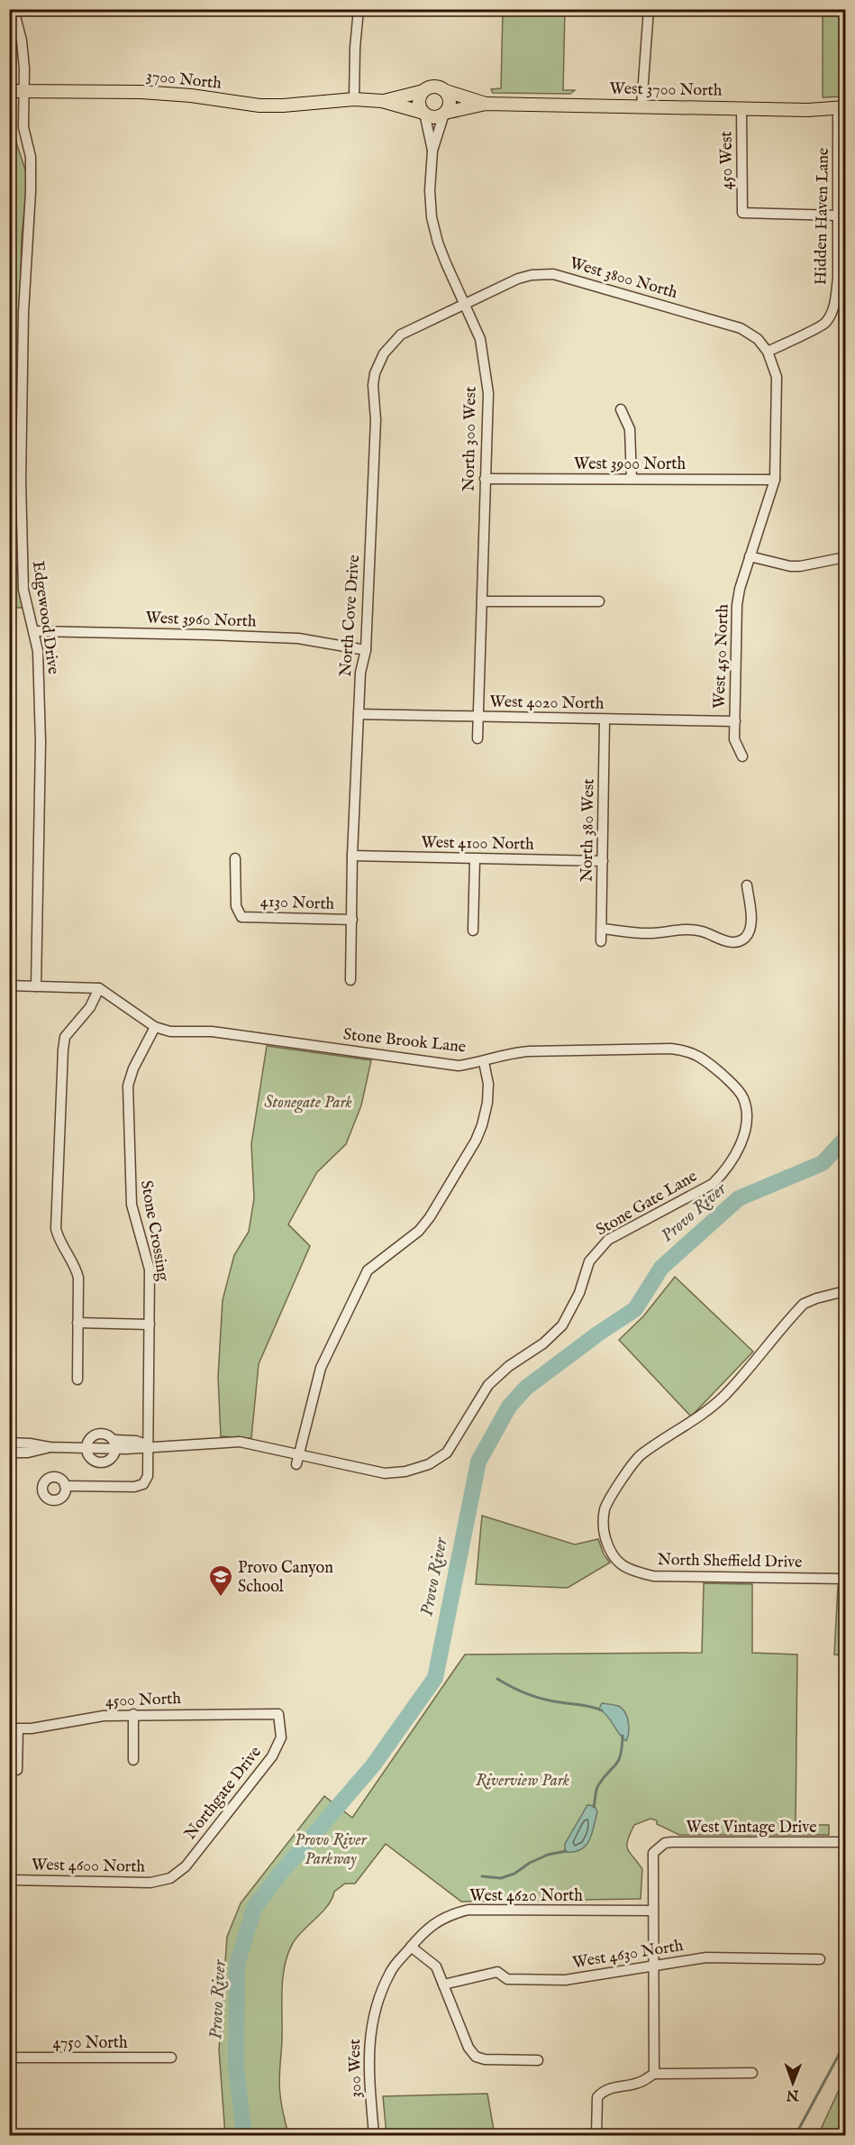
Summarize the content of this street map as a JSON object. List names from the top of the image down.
{
  "streets": {
    "main road": ["3700 North", "West 3700 North"],
    "street": [
      "450 West",
      "Hidden Haven Lane",
      "West 3800 North",
      "North 300 West",
      "West 3900 North",
      "North Cove Drive",
      "Edgewood Drive",
      "West 3960 North",
      "West 450 North",
      "West 4020 North",
      "North 380 West",
      "West 4100 North",
      "4130 North",
      "Stone Brook Lane",
      "Stone Gate Lane",
      "Stone Crossing",
      "North Sheffield Drive",
      "4500 North",
      "Northgate Drive",
      "West Vintage Drive",
      "West 4600 North",
      "West 4620 North",
      "West 4630 North",
      "4750 North",
      "300 West"
    ]
  },
  "crossings": [
    ["3700 North", "Edgewood Drive"],
    ["West 3700 North", "450 West"],
    ["West 3700 North", "Hidden Haven Lane"],
    ["West 3700 North", "North 300 West"],
    ["450 West", "Hidden Haven Lane"],
    ["Hidden Haven Lane", "West 3800 North"],
    ["Hidden Haven Lane", "West 450 North"],
    ["West 3800 North", "North 300 West"],
    ["West 3800 North", "North Cove Drive"],
    ["West 3800 North", "West 450 North"],
    ["North 300 West", "West 3900 North"],
    ["North 300 West", "North Cove Drive"],
    ["North 300 West", "West 4020 North"],
    ["West 3900 North", "West 450 North"],
    ["North Cove Drive", "West 3960 North"],
    ["North Cove Drive", "West 4020 North"],
    ["North Cove Drive", "West 4100 North"],
    ["North Cove Drive", "4130 North"],
    ["Edgewood Drive", "West 3960 North"],
    ["West 450 North", "West 4020 North"],
    ["West 4020 North", "North 380 West"],
    ["North 380 West", "West 4100 North"],
    ["Stone Brook Lane", "Stone Gate Lane"],
    ["Stone Brook Lane", "Stone Crossing"],
    ["Stone Gate Lane", "Stone Crossing"],
    ["4500 North", "Northgate Drive"],
    ["Northgate Drive", "West 4600 North"],
    ["West Vintage Drive", "West 4620 North"],
    ["West 4620 North", "300 West"]
  ],
  "water": ["Provo River"],
  "parks": ["Stonegate Park", "Riverview Park", "Provo River Parkway"],
  "places": {
    "school or university": ["Provo Canyon School"]
  },
  "north": "bottom"
}
